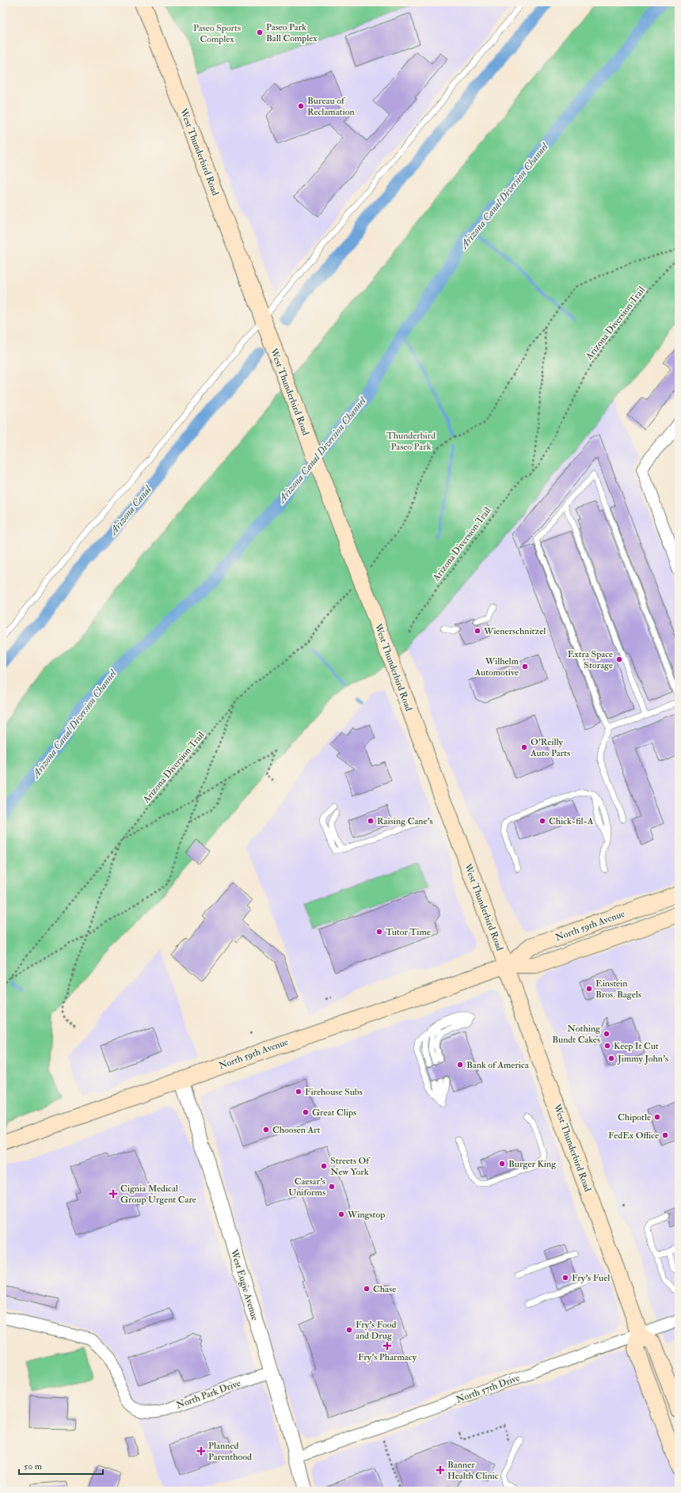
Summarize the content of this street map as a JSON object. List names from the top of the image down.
{
  "streets": {
    "main road": ["West Thunderbird Road", "North 59th Avenue"],
    "street": ["West Eugie Avenue", "North 57th Drive", "North Park Drive"],
    "path": ["Arizona Diversion Trail"]
  },
  "crossings": [
    ["West Thunderbird Road", "North 59th Avenue"],
    ["West Thunderbird Road", "North 57th Drive"],
    ["North 59th Avenue", "West Eugie Avenue"],
    ["West Eugie Avenue", "North 57th Drive"],
    ["West Eugie Avenue", "North Park Drive"]
  ],
  "water": ["Arizona Canal Diversion Channel", "Arizona Canal"],
  "parks": ["Paseo Sports Complex", "Thunderbird Paseo Park"],
  "places": {
    "other": [
      "Paseo Park Ball Complex",
      "Bureau of Reclamation",
      "Wienerschnitzel",
      "Extra Space Storage",
      "Wilhelm Automotive",
      "O'Reilly Auto Parts",
      "Raising Cane's",
      "Chick-fil-A",
      "Tutor Time",
      "Einstein Bros. Bagels",
      "Nothing Bundt Cakes",
      "Keep It Cut",
      "Jimmy John's",
      "Bank of America",
      "Firehouse Subs",
      "Great Clips",
      "Chipotle",
      "Choosen Art",
      "FedEx Office",
      "Burger King",
      "Streets Of New York",
      "Caesar's Uniforms",
      "Wingstop",
      "Fry's Fuel",
      "Chase",
      "Fry's Food and Drug"
    ],
    "health": [
      "Cignia Medical Group Urgent Care",
      "Fry's Pharmacy",
      "Planned Parenthood",
      "Banner Health Clinic"
    ]
  },
  "scale_bar": "50 m"
}
